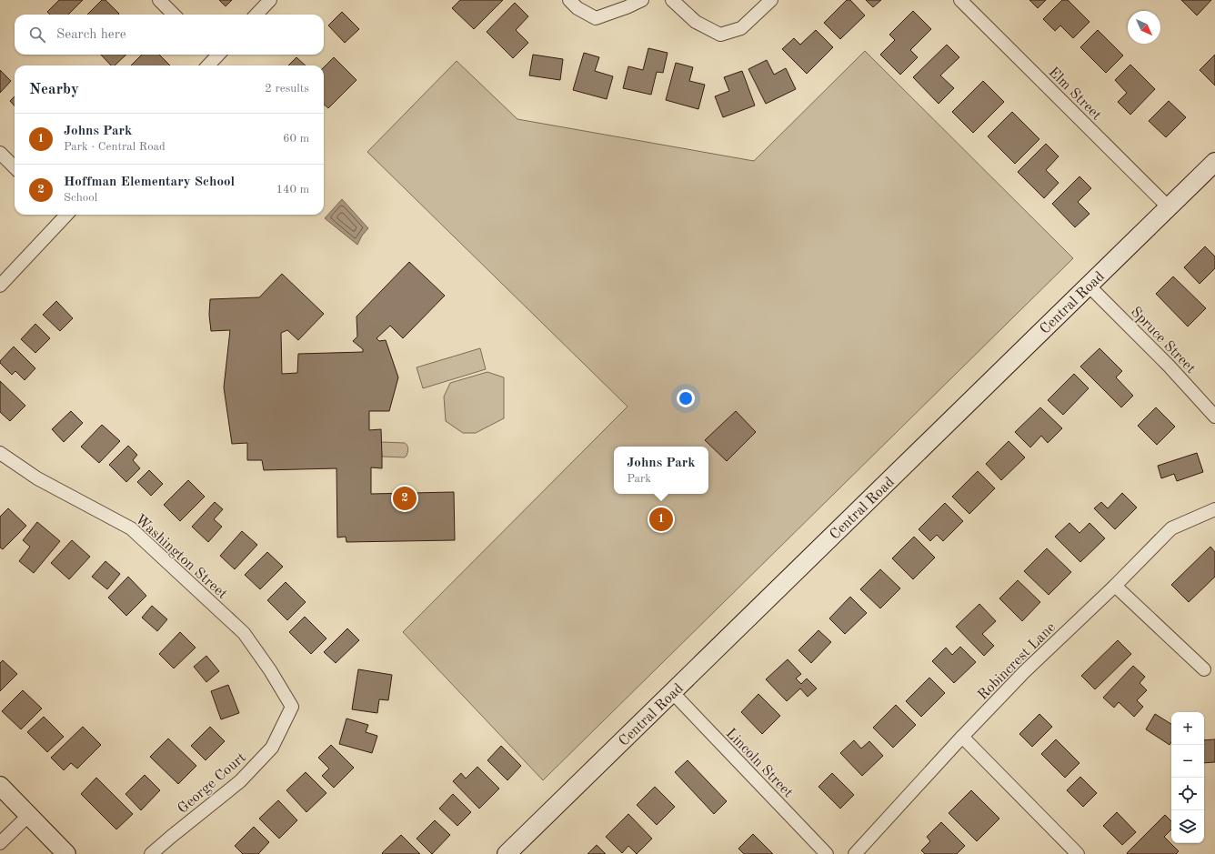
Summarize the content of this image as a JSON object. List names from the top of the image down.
{
  "streets": {
    "main road": ["Central Road"],
    "street": [
      "Elm Street",
      "Spruce Street",
      "Washington Street",
      "Robincrest Lane",
      "Lincoln Street",
      "George Court"
    ]
  },
  "crossings": [
    ["Elm Street", "Central Road"],
    ["Central Road", "Spruce Street"],
    ["Central Road", "Lincoln Street"],
    ["Washington Street", "George Court"]
  ],
  "north": "bottom right",
  "page": {
    "search": "Search here",
    "heading": ["Nearby", "2 results"],
    "list": [
      {
        "mark": "1",
        "name": "Johns Park",
        "note": "Park · Central Road",
        "value": "60 m"
      },
      {
        "mark": "2",
        "name": "Hoffman Elementary School",
        "note": "School",
        "value": "140 m"
      }
    ],
    "popup": ["Johns Park", "Park"],
    "pins": ["2", "1"],
    "map_buttons": ["+", "−"]
  }
}
